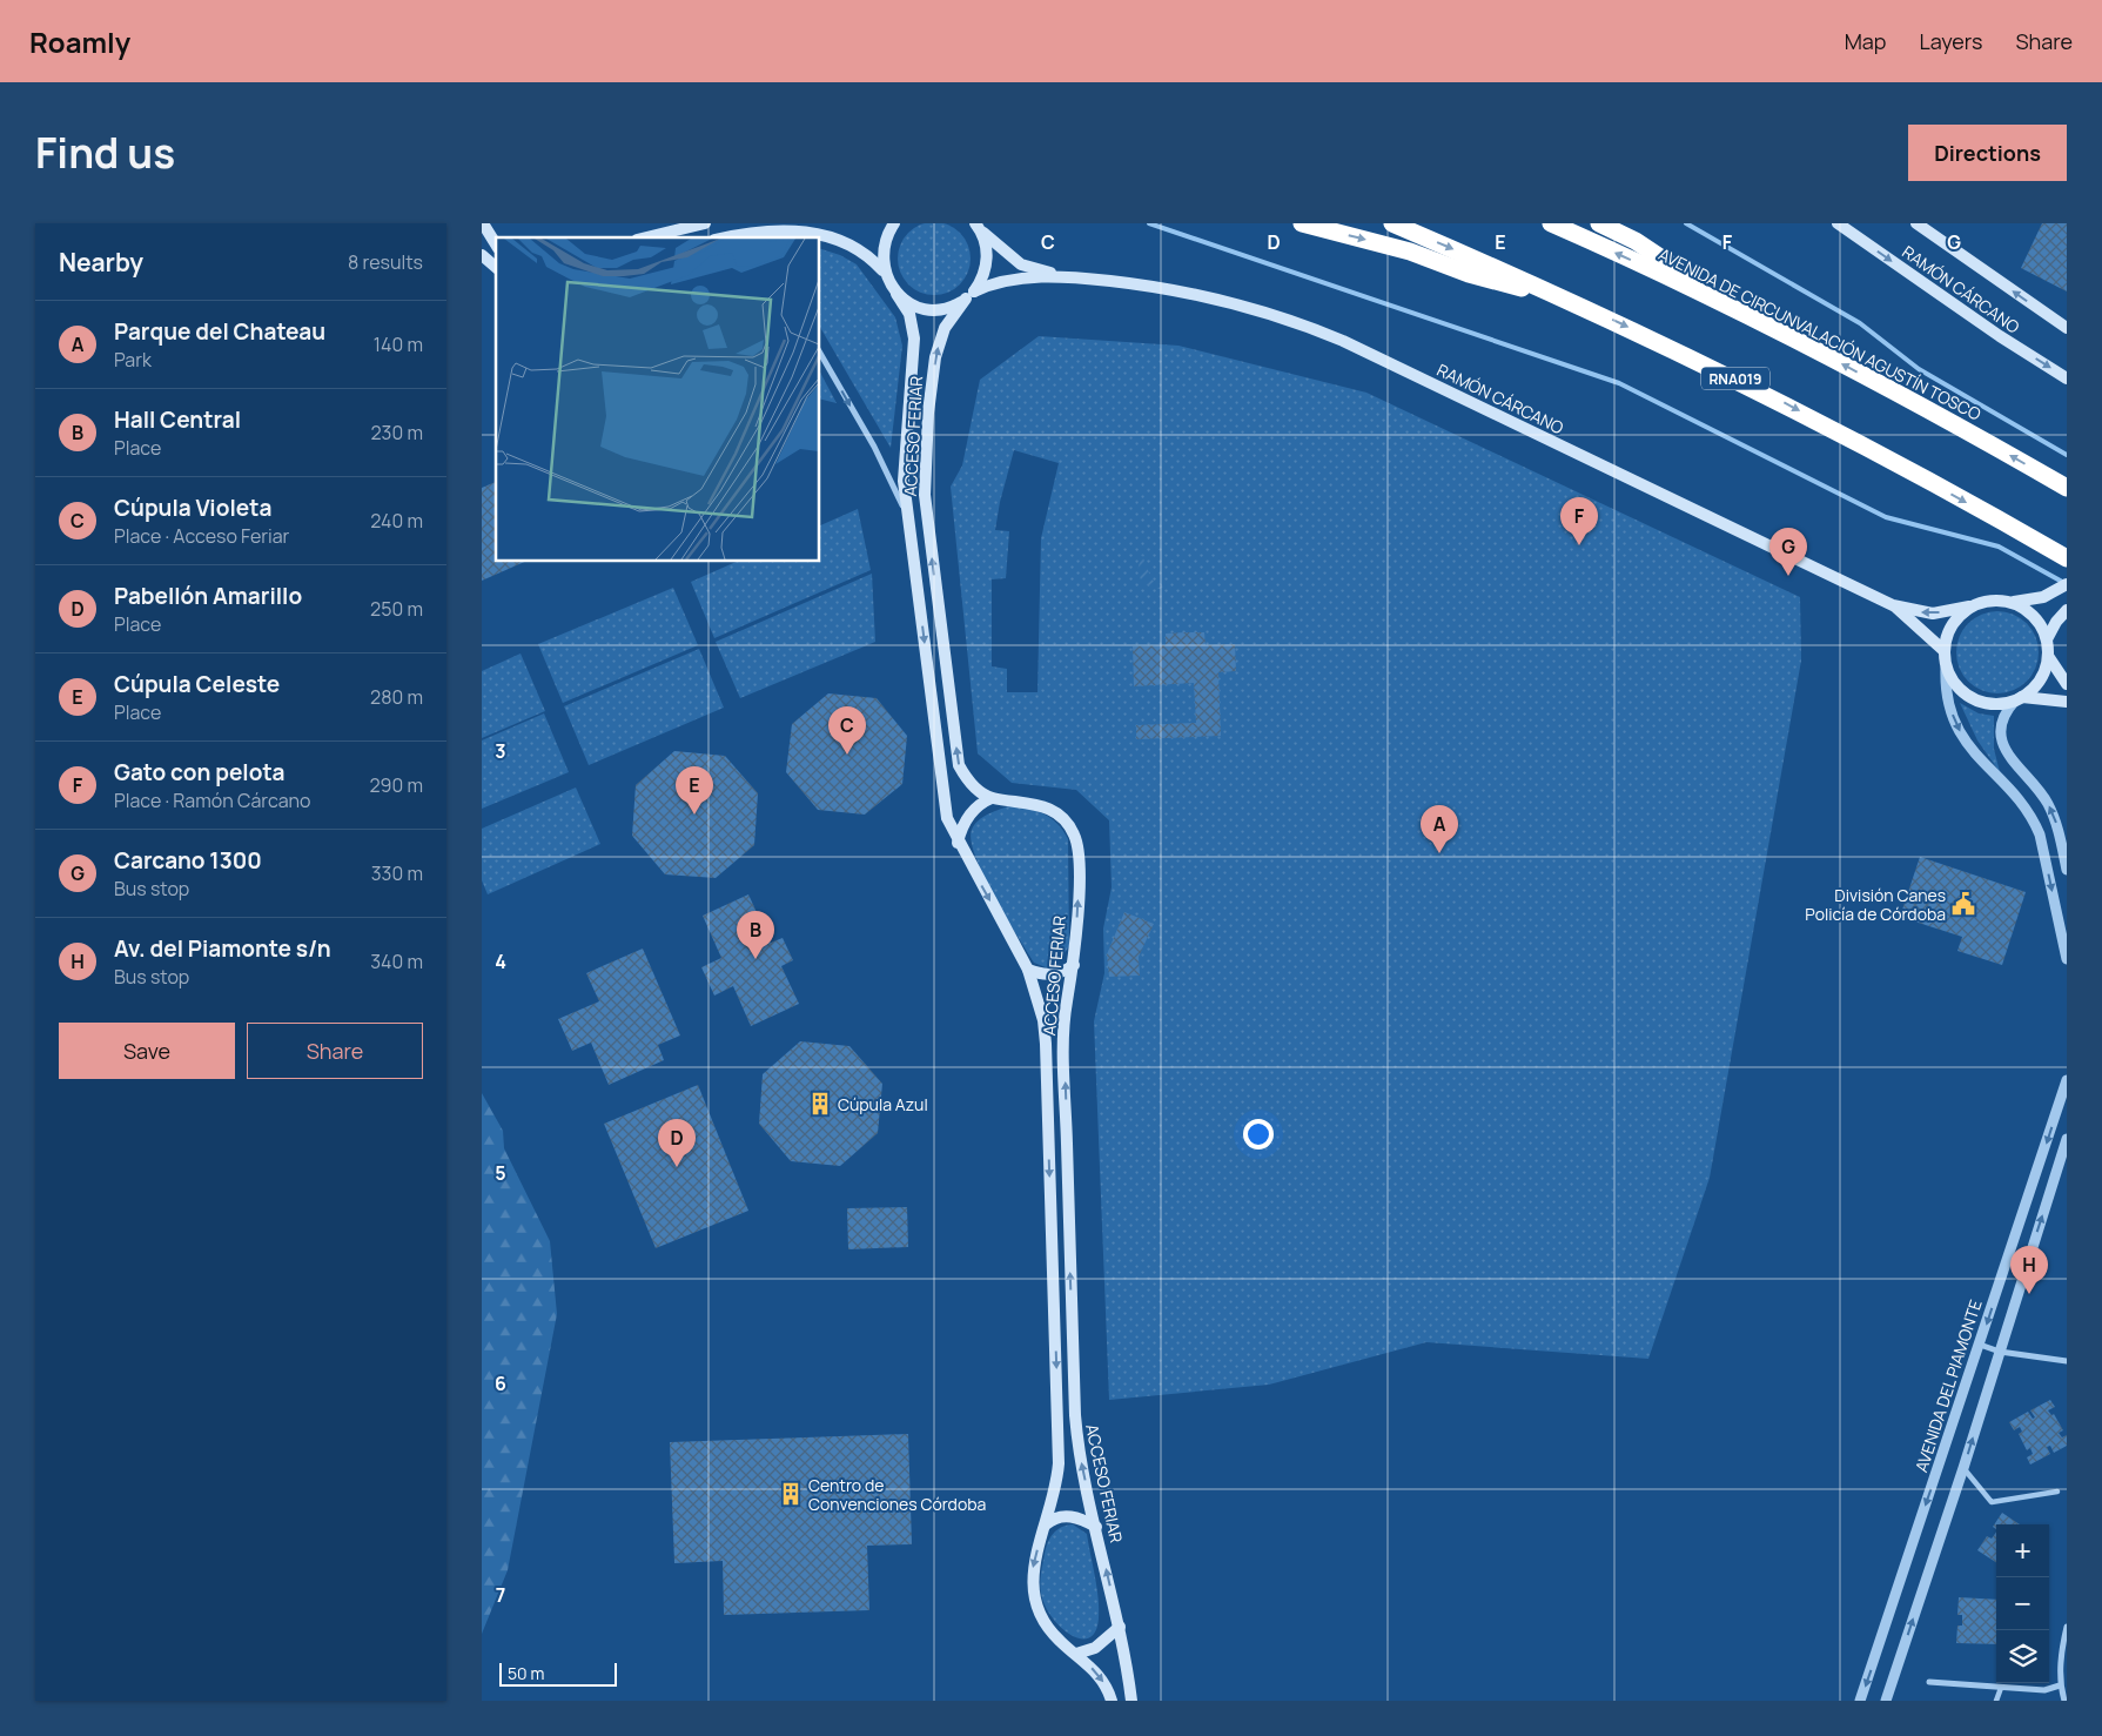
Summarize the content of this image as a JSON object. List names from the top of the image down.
{
  "streets": {
    "highway": ["AVENIDA DE CIRCUNVALACIÓN AGUSTÍN TOSCO", "RNA019"],
    "main road": ["RAMÓN CÁRCANO", "ACCESO FERIAR"],
    "street": ["AVENIDA DEL PIAMONTE"]
  },
  "crossings": [
    ["RAMÓN CÁRCANO", "ACCESO FERIAR"]
  ],
  "places": {
    "public building": ["División Canes Policía de Córdoba"],
    "building": ["Cúpula Azul", "Centro de Convenciones Córdoba"]
  },
  "scale_bar": "50 m",
  "page": {
    "header": "Roamly",
    "nav": ["Map", "Layers", "Share"],
    "title": "Find us",
    "buttons": [
      "Directions",
      ["Save", "Share"]
    ],
    "heading": ["Nearby", "8 results"],
    "list": [
      {
        "mark": "A",
        "name": "Parque del Chateau",
        "note": "Park",
        "value": "140 m"
      },
      {
        "mark": "B",
        "name": "Hall Central",
        "note": "Place",
        "value": "230 m"
      },
      {
        "mark": "C",
        "name": "Cúpula Violeta",
        "note": "Place · Acceso Feriar",
        "value": "240 m"
      },
      {
        "mark": "D",
        "name": "Pabellón Amarillo",
        "note": "Place",
        "value": "250 m"
      },
      {
        "mark": "E",
        "name": "Cúpula Celeste",
        "note": "Place",
        "value": "280 m"
      },
      {
        "mark": "F",
        "name": "Gato con pelota",
        "note": "Place · Ramón Cárcano",
        "value": "290 m"
      },
      {
        "mark": "G",
        "name": "Carcano 1300",
        "note": "Bus stop",
        "value": "330 m"
      },
      {
        "mark": "H",
        "name": "Av. del Piamonte s/n",
        "note": "Bus stop",
        "value": "340 m"
      }
    ],
    "pins": [
      "F",
      "G",
      "C",
      "E",
      "A",
      "B",
      "D",
      "H"
    ],
    "map_buttons": ["+", "−"],
    "scale": "50 m"
  },
  "grid": {
    "columns": [
      "C",
      "D",
      "E",
      "F",
      "G"
    ],
    "rows": [
      "3",
      "4",
      "5",
      "6",
      "7"
    ]
  }
}
